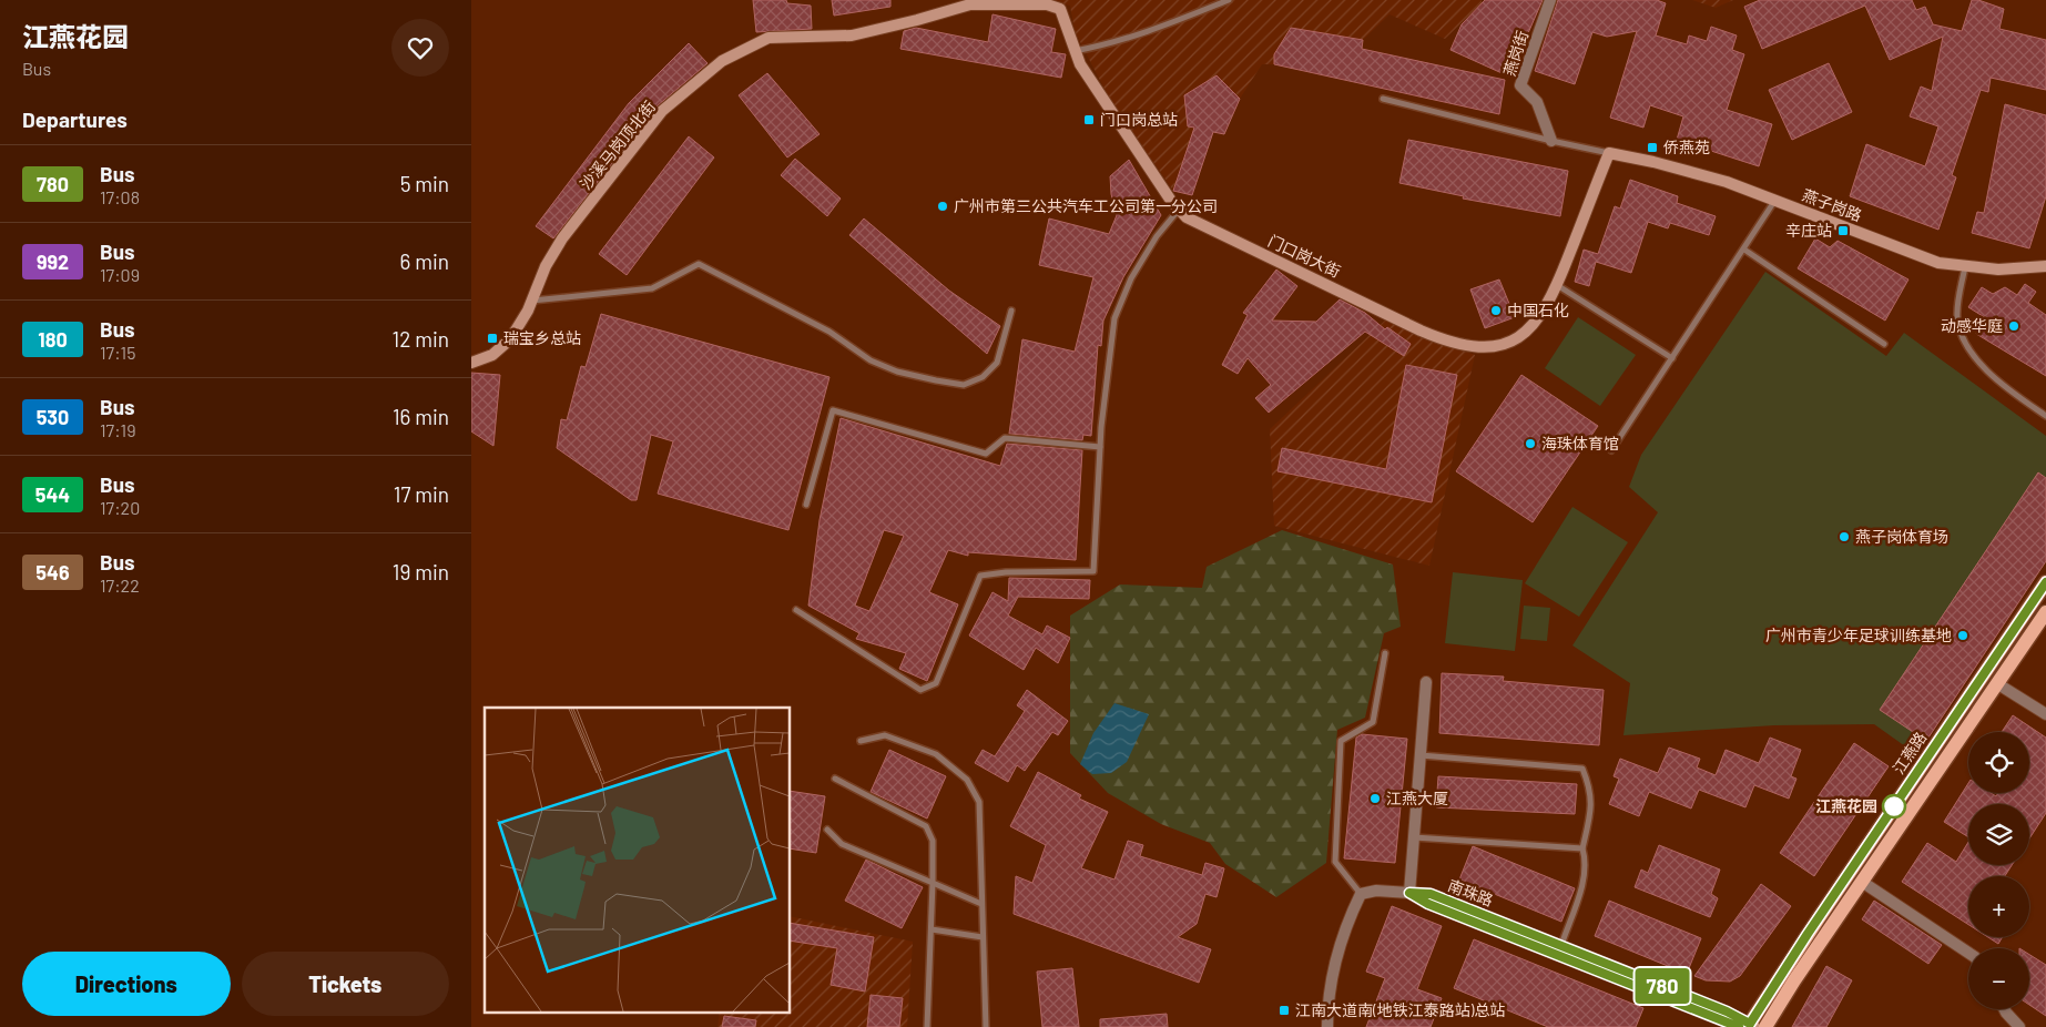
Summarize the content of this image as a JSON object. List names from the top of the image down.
{
  "streets": {
    "main road": ["江燕路"],
    "street": [
      "燕岗街",
      "沙溪马岗顶北街",
      "燕子岗路",
      "门口岗大街",
      "南珠路"
    ]
  },
  "crossings": [
    ["沙溪马岗顶北街", "门口岗大街"],
    ["燕子岗路", "门口岗大街"],
    ["江燕路", "南珠路"]
  ],
  "places": {
    "transit": [
      "门口岗总站",
      "侨燕苑",
      "辛庄站",
      "瑞宝乡总站",
      "江南大道南(地铁江泰路站)总站"
    ],
    "other": [
      "广州市第三公共汽车工公司第一分公司",
      "中国石化",
      "动感华庭",
      "海珠体育馆",
      "燕子岗体育场",
      "广州市青少年足球训练基地",
      "江燕大厦",
      "江燕花园"
    ]
  },
  "lines": ["bus line 780"],
  "page": {
    "heading": [
      ["江燕花园", "Bus"],
      "Departures"
    ],
    "on_map": "780",
    "list": [
      {
        "mark": "780",
        "name": "Bus",
        "note": "17:08",
        "value": "5 min"
      },
      {
        "mark": "992",
        "name": "Bus",
        "note": "17:09",
        "value": "6 min"
      },
      {
        "mark": "180",
        "name": "Bus",
        "note": "17:15",
        "value": "12 min"
      },
      {
        "mark": "530",
        "name": "Bus",
        "note": "17:19",
        "value": "16 min"
      },
      {
        "mark": "544",
        "name": "Bus",
        "note": "17:20",
        "value": "17 min"
      },
      {
        "mark": "546",
        "name": "Bus",
        "note": "17:22",
        "value": "19 min"
      }
    ],
    "map_buttons": ["+", "−"],
    "buttons": ["Directions", "Tickets"]
  }
}
